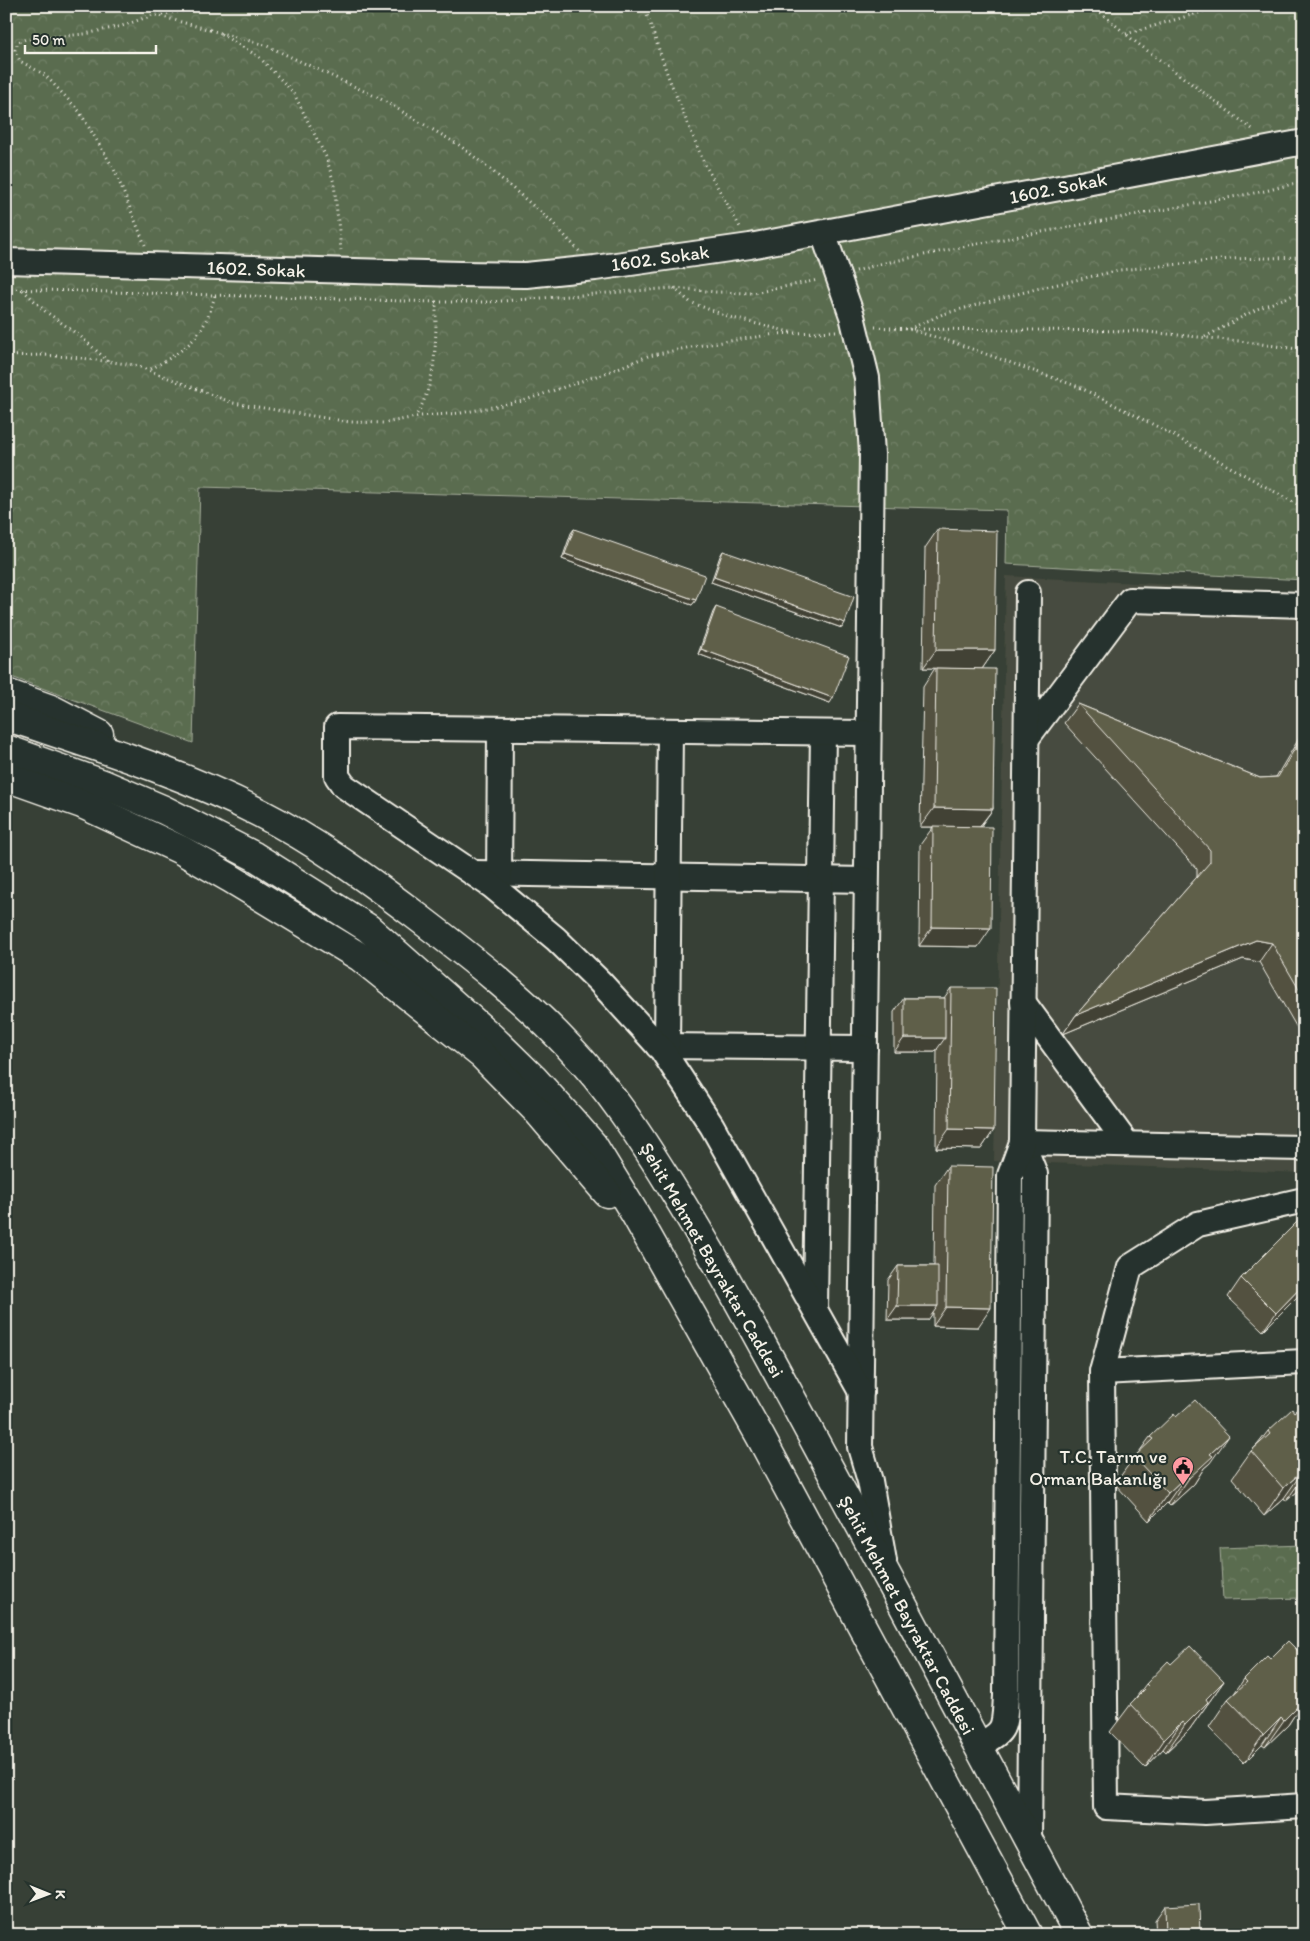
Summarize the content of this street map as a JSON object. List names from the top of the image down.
{
  "streets": {
    "main road": ["Şehit Mehmet Bayraktar Caddesi"],
    "street": ["1602. Sokak"]
  },
  "places": {
    "public building": ["T.C. Tarım ve Orman Bakanlığı"]
  },
  "scale_bar": "50 m",
  "north": "right"
}
